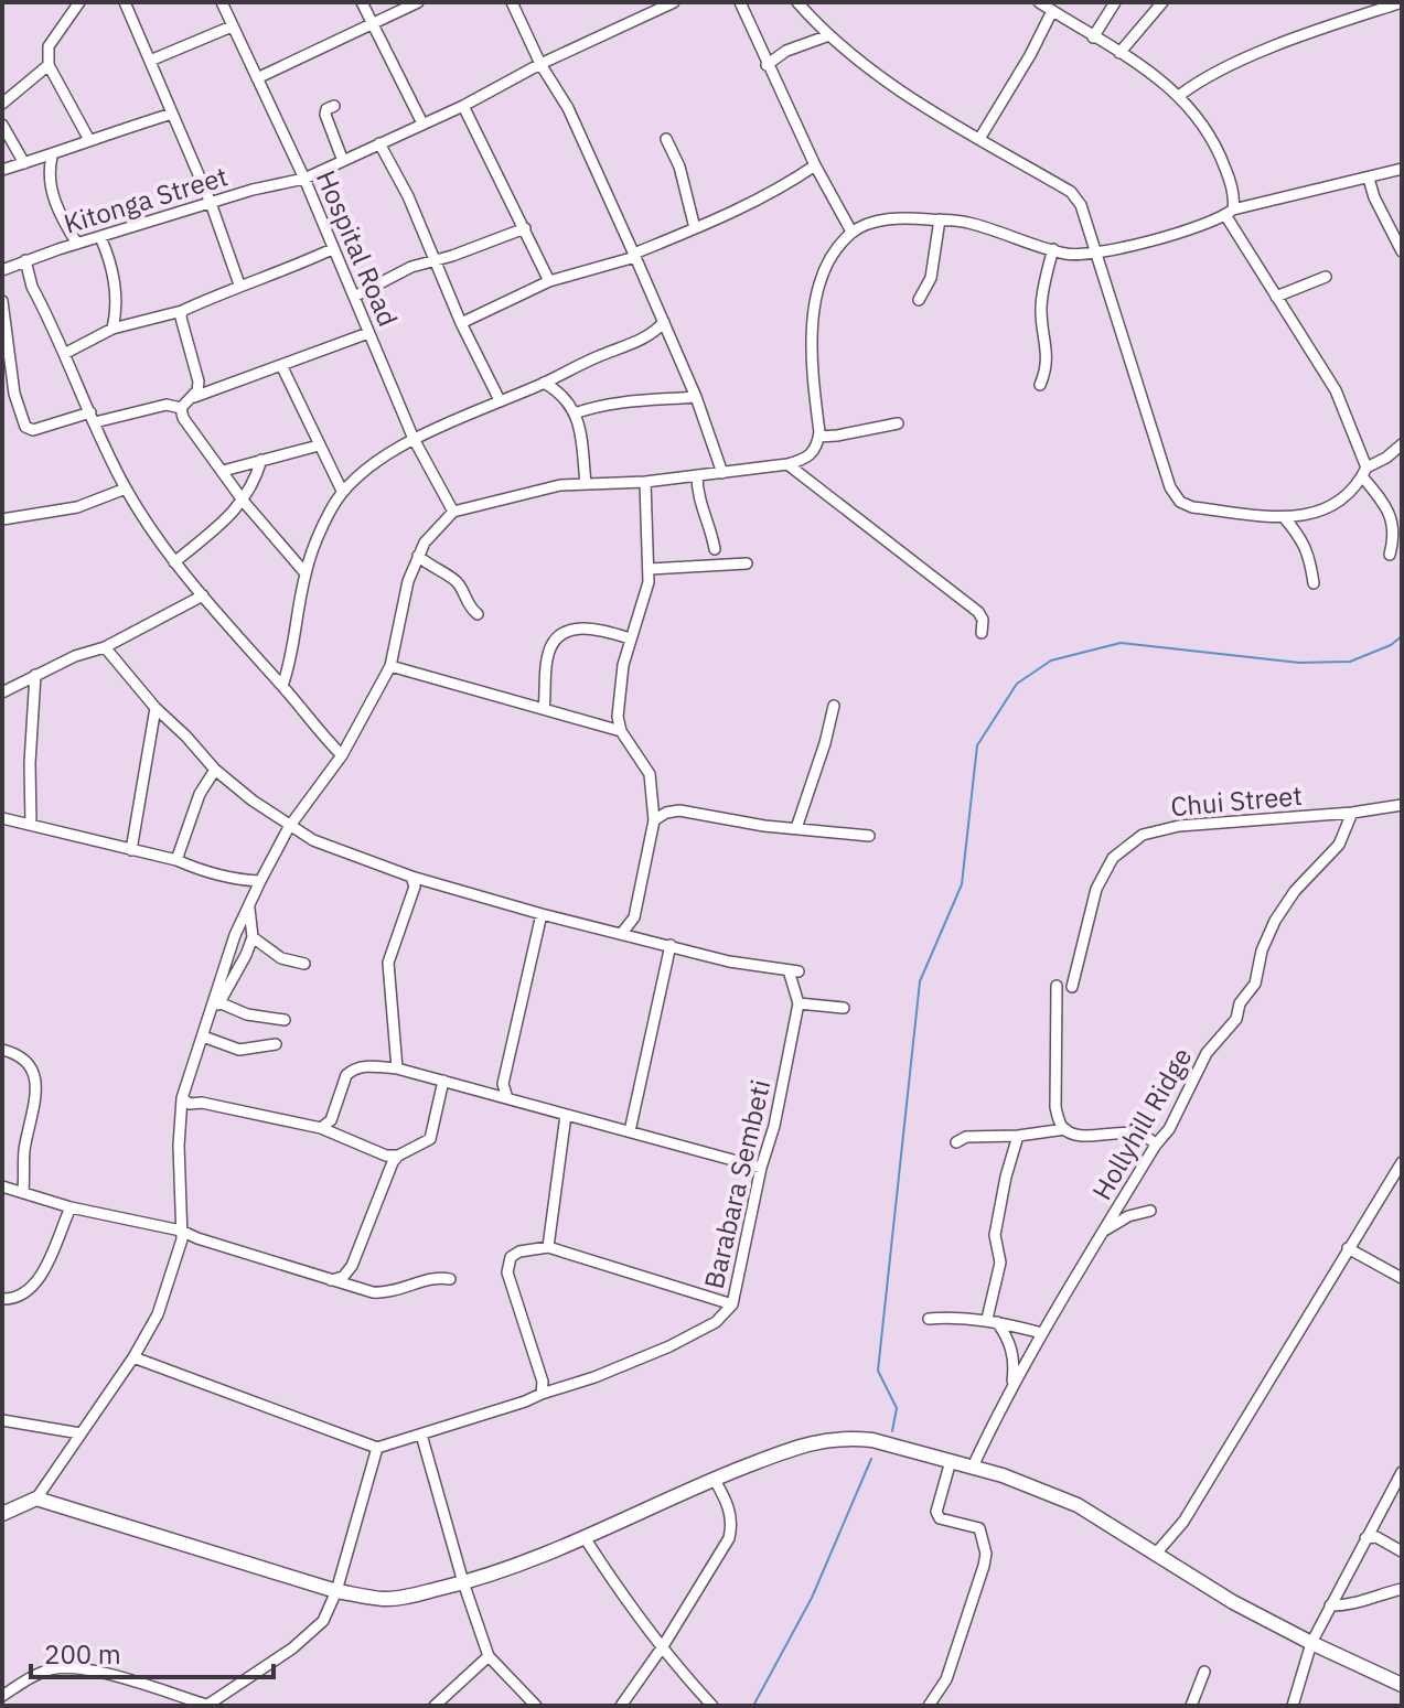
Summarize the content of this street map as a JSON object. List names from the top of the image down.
{
  "streets": {
    "street": [
      "Kitonga Street",
      "Hospital Road",
      "Chui Street",
      "Hollyhill Ridge",
      "Barabara Sembeti"
    ]
  },
  "crossings": [
    ["Kitonga Street", "Hospital Road"],
    ["Chui Street", "Hollyhill Ridge"]
  ],
  "scale_bar": "200 m"
}
